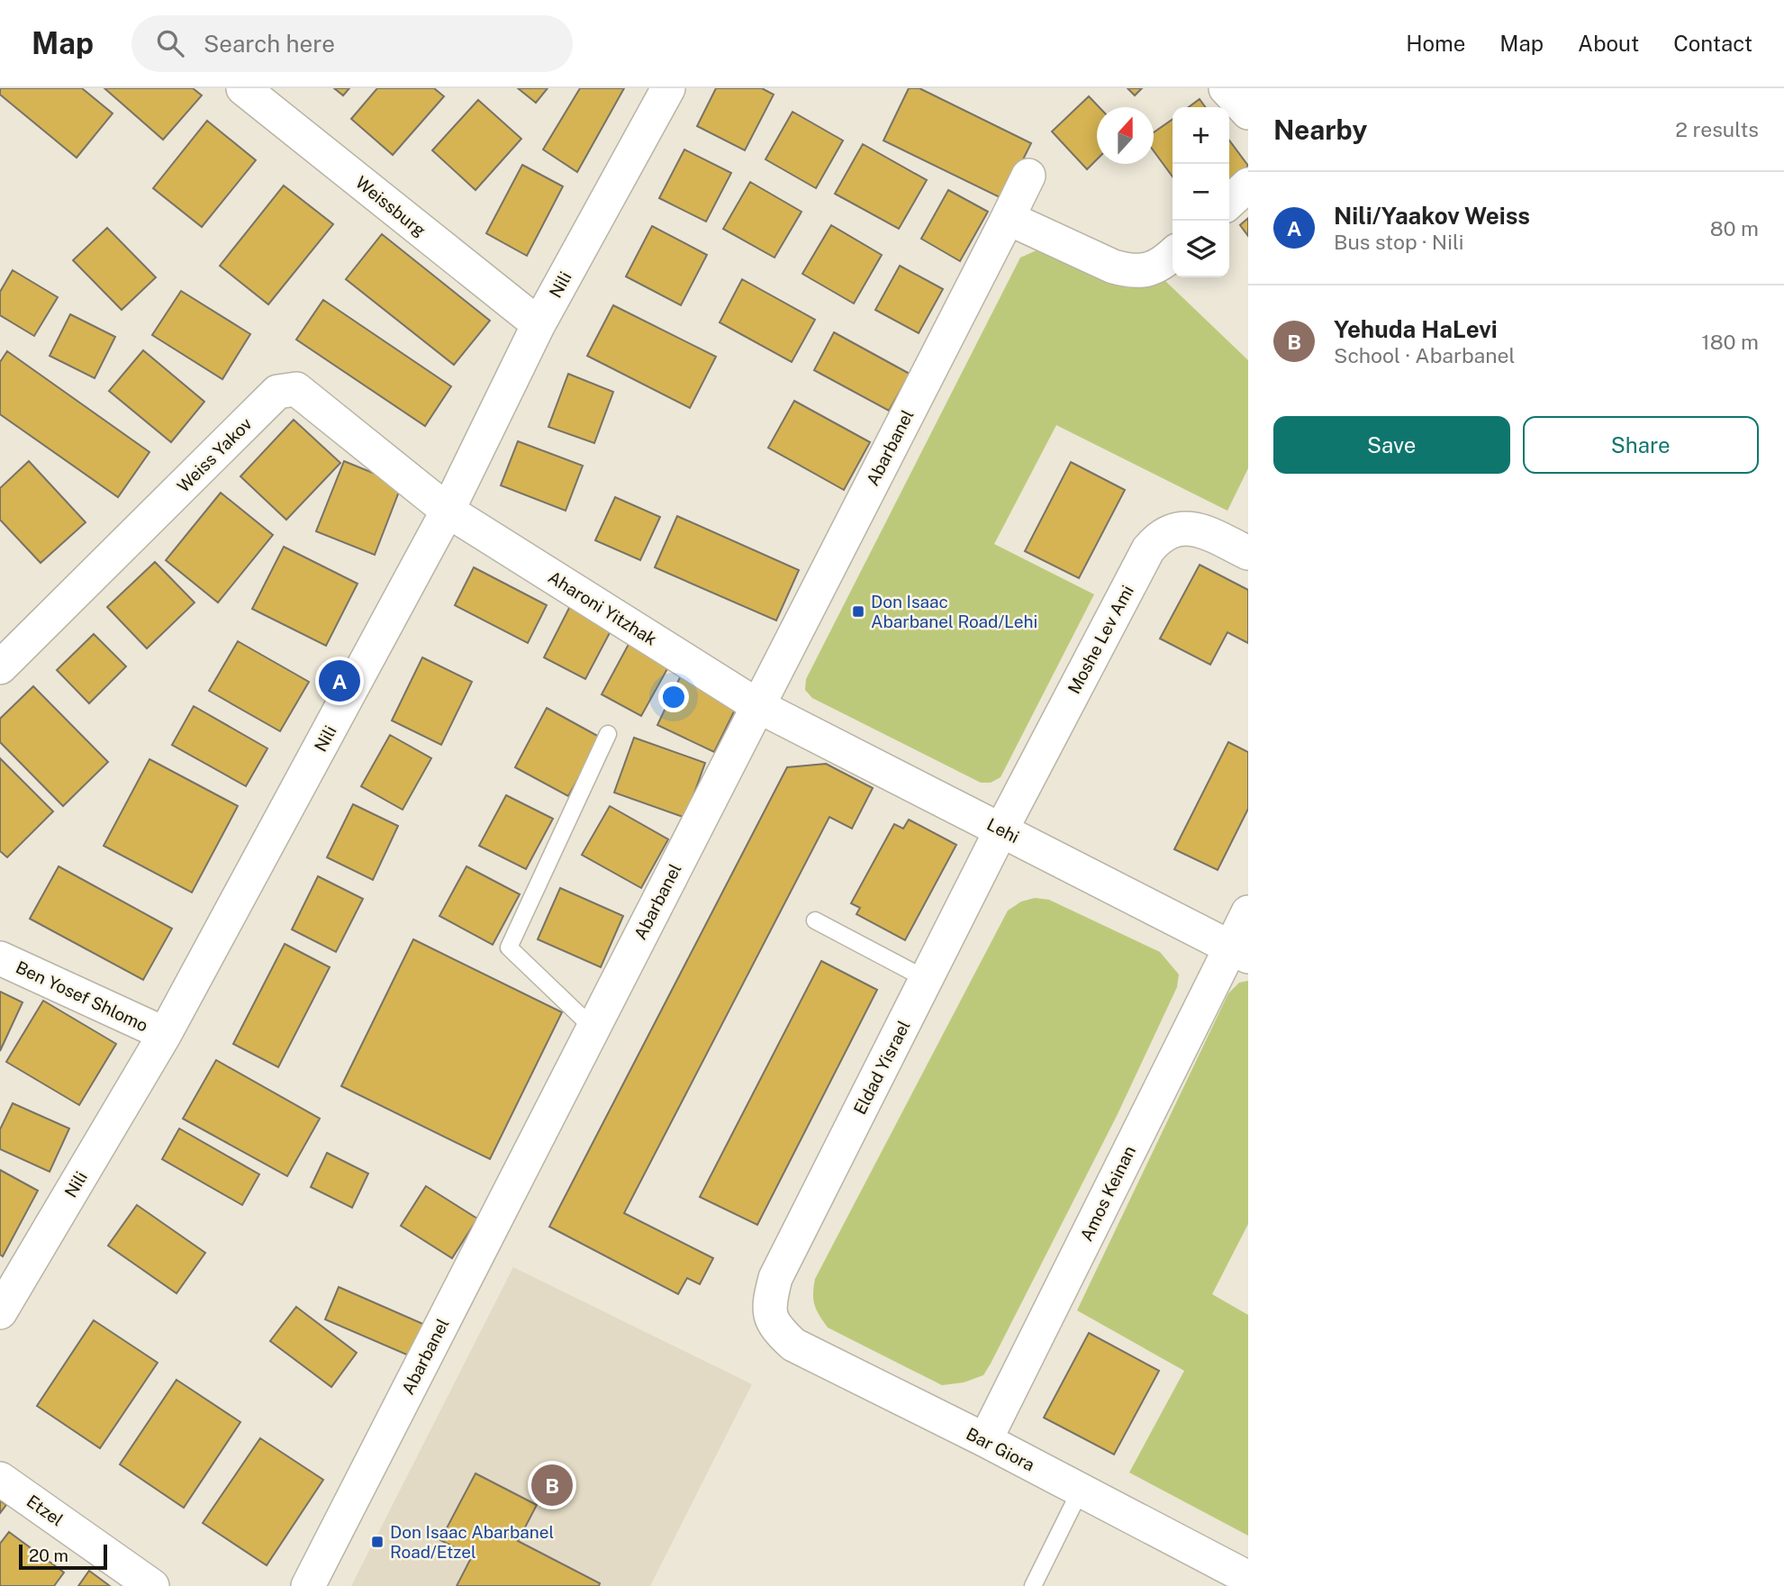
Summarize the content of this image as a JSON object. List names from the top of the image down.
{
  "streets": {
    "street": [
      "Weissburg",
      "Nili",
      "Abarbanel",
      "Weiss Yakov",
      "Aharoni Yitzhak",
      "Moshe Lev Ami",
      "Lehi",
      "Ben Yosef Shlomo",
      "Eldad Yisrael",
      "Amos Keinan",
      "Bar Giora",
      "Etzel"
    ]
  },
  "crossings": [
    ["Weissburg", "Nili"],
    ["Nili", "Weiss Yakov"],
    ["Nili", "Aharoni Yitzhak"],
    ["Nili", "Ben Yosef Shlomo"],
    ["Abarbanel", "Aharoni Yitzhak"],
    ["Abarbanel", "Lehi"],
    ["Weiss Yakov", "Aharoni Yitzhak"],
    ["Aharoni Yitzhak", "Lehi"],
    ["Moshe Lev Ami", "Lehi"],
    ["Moshe Lev Ami", "Eldad Yisrael"],
    ["Lehi", "Eldad Yisrael"],
    ["Lehi", "Amos Keinan"],
    ["Eldad Yisrael", "Bar Giora"],
    ["Amos Keinan", "Bar Giora"]
  ],
  "places": {
    "transit": ["Don Isaac Abarbanel Road/Lehi", "Don Isaac Abarbanel Road/Etzel"]
  },
  "scale_bar": "20 m",
  "north": "top",
  "page": {
    "header": "Map",
    "search": "Search here",
    "nav": [
      "Home",
      "Map",
      "About",
      "Contact"
    ],
    "heading": ["Nearby", "2 results"],
    "map_buttons": ["+", "−"],
    "list": [
      {
        "mark": "A",
        "name": "Nili/Yaakov Weiss",
        "note": "Bus stop · Nili",
        "value": "80 m"
      },
      {
        "mark": "B",
        "name": "Yehuda HaLevi",
        "note": "School · Abarbanel",
        "value": "180 m"
      }
    ],
    "buttons": ["Save", "Share"],
    "pins": ["A", "B"],
    "scale": "20 m"
  }
}
